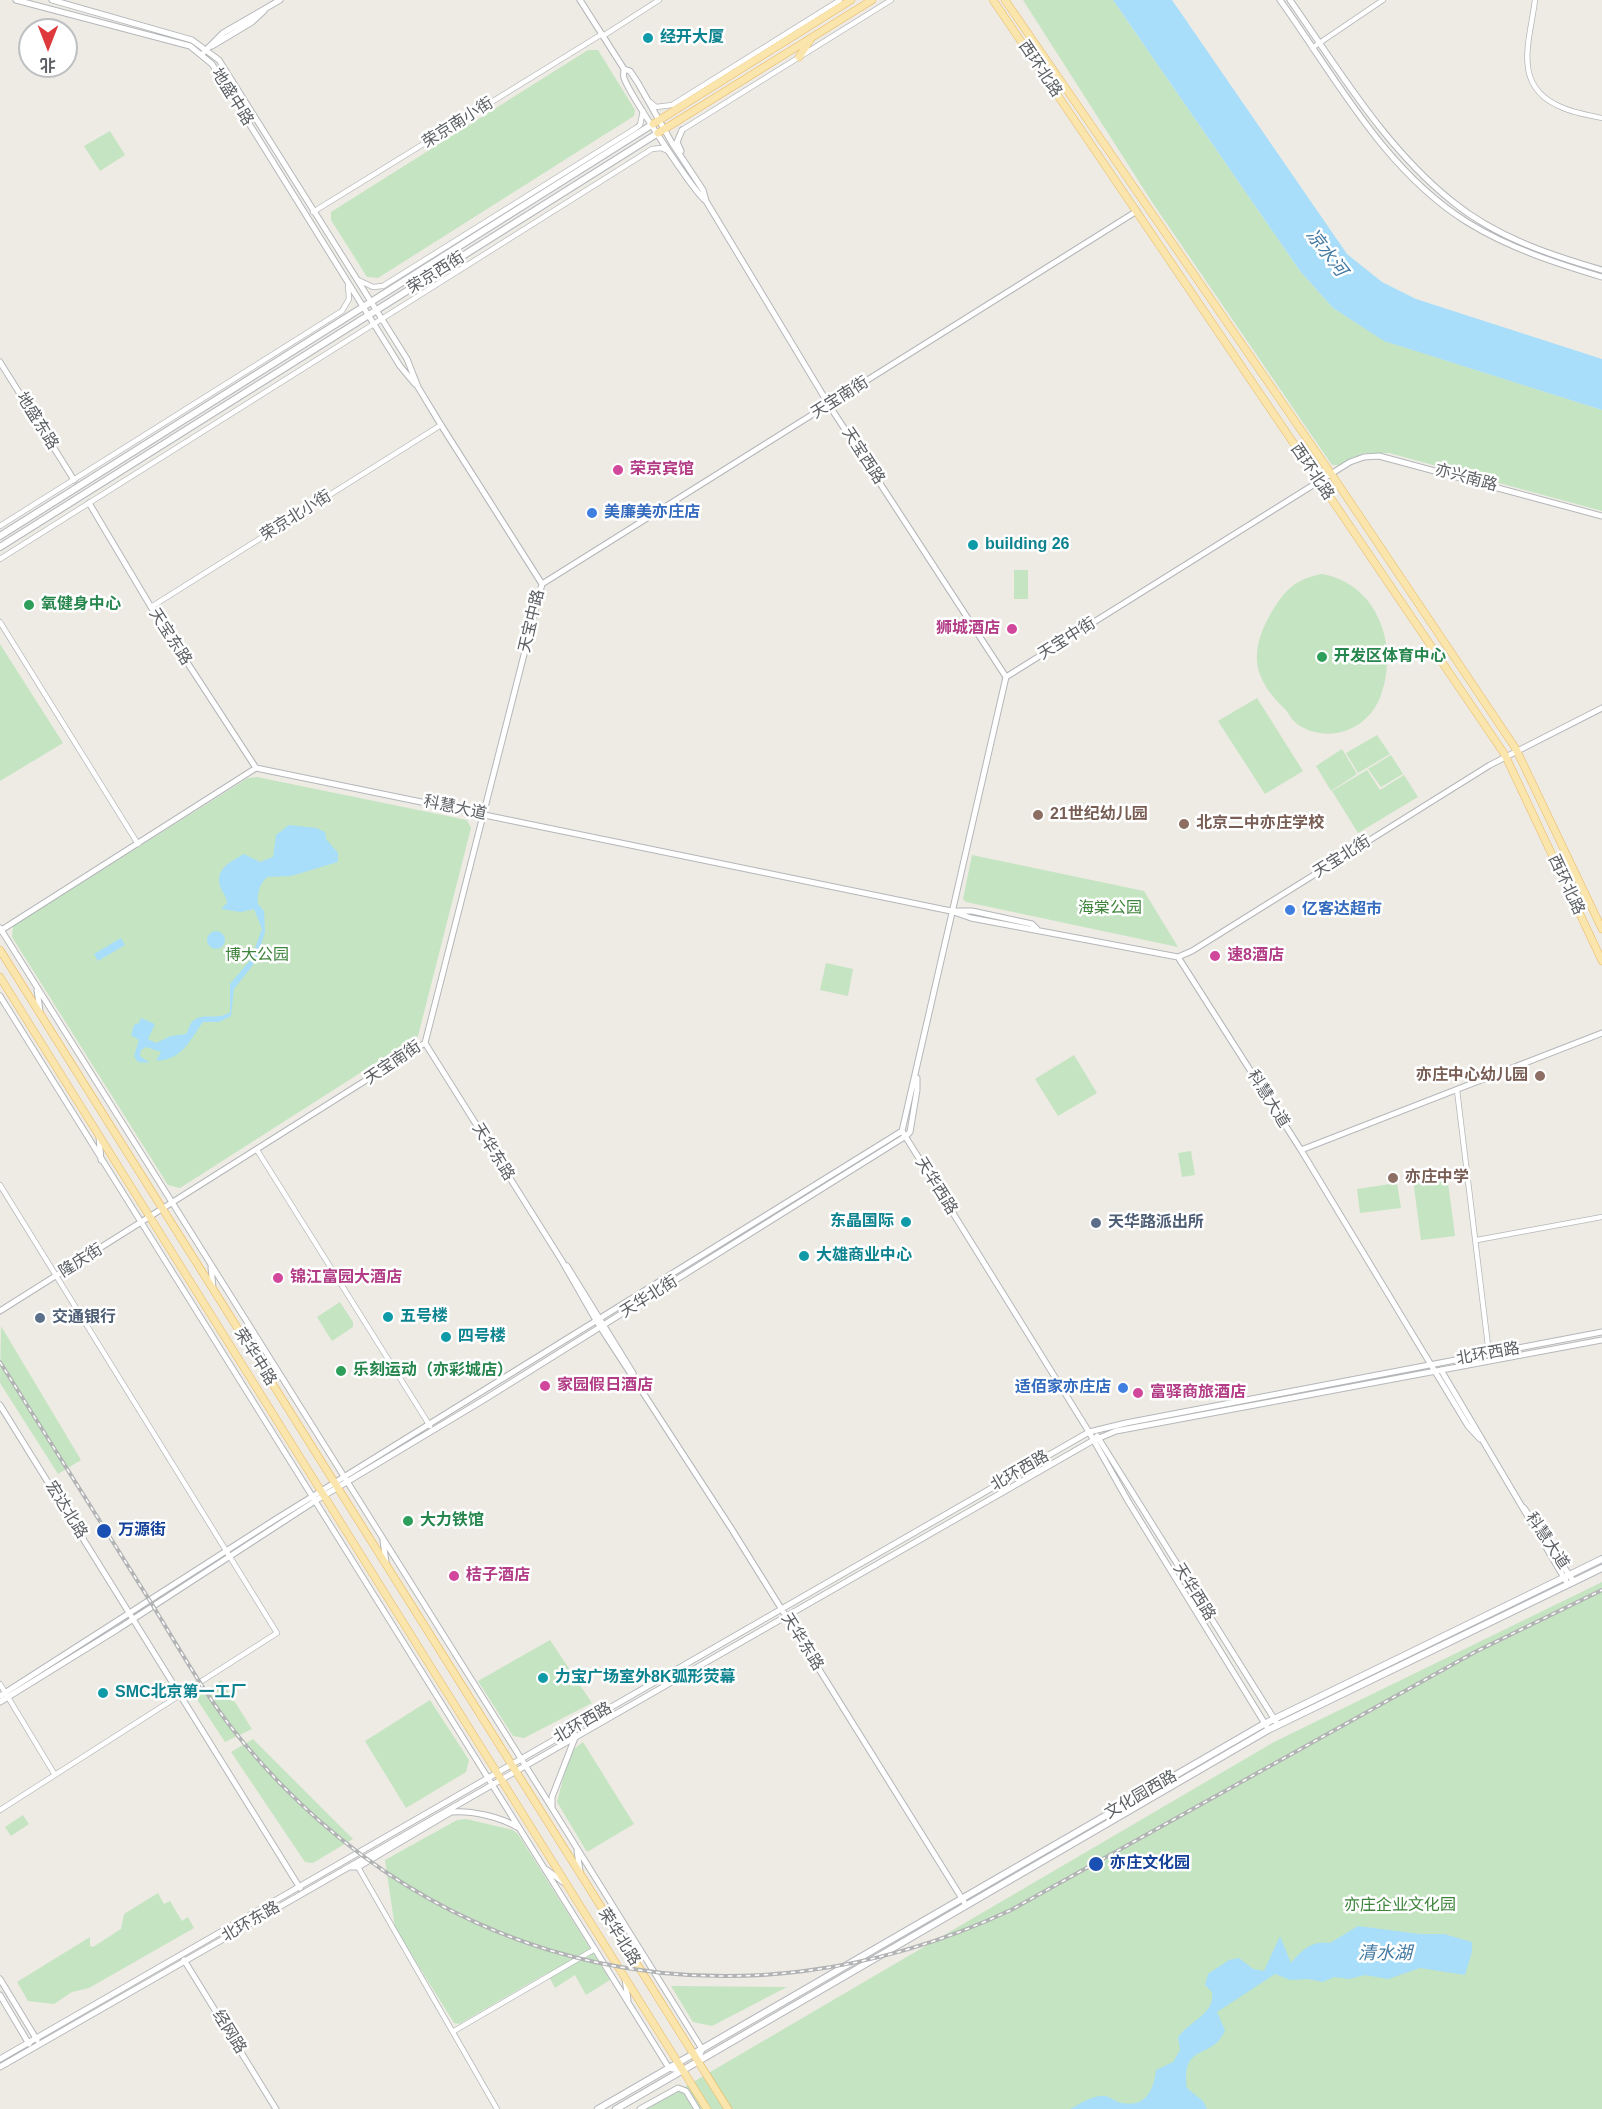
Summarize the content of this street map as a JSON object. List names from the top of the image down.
{
  "streets": {
    "main road": [
      "西环北路",
      "荣京西街",
      "荣华中路",
      "文化园西路",
      "荣华北路"
    ],
    "street": [
      "地盛中路",
      "荣京南小街",
      "天宝南街",
      "地盛东路",
      "天宝西路",
      "亦兴南路",
      "荣京北小街",
      "天宝中路",
      "天宝东路",
      "天宝中街",
      "科慧大道",
      "天宝北街",
      "天华东路",
      "天华西路",
      "隆庆街",
      "天华北街",
      "北环西路",
      "宏达北路",
      "北环东路",
      "经网路"
    ]
  },
  "crossings": [
    ["西环北路", "天宝南街"],
    ["西环北路", "亦兴南路"],
    ["西环北路", "天宝中街"],
    ["西环北路", "天宝北街"],
    ["地盛中路", "荣京南小街"],
    ["地盛中路", "荣京西街"],
    ["地盛中路", "天宝中路"],
    ["荣京西街", "天宝西路"],
    ["荣京西街", "天宝中路"],
    ["天宝南街", "天宝西路"],
    ["天宝南街", "天宝中路"],
    ["天宝南街", "科慧大道"],
    ["天宝南街", "天华东路"],
    ["天宝南街", "隆庆街"],
    ["天宝南街", "荣华中路"],
    ["天宝西路", "天宝中街"],
    ["亦兴南路", "天宝中街"],
    ["荣京北小街", "天宝中路"],
    ["荣京北小街", "天宝东路"],
    ["天宝中路", "科慧大道"],
    ["天宝东路", "科慧大道"],
    ["科慧大道", "天宝北街"],
    ["科慧大道", "北环西路"],
    ["科慧大道", "文化园西路"],
    ["天华东路", "天华北街"],
    ["天华东路", "北环西路"],
    ["天华东路", "文化园西路"],
    ["天华西路", "天华北街"],
    ["天华西路", "北环西路"],
    ["天华西路", "文化园西路"],
    ["隆庆街", "荣华中路"],
    ["天华北街", "荣华中路"],
    ["北环西路", "荣华中路"],
    ["北环西路", "北环东路"],
    ["北环西路", "荣华北路"],
    ["荣华中路", "北环东路"],
    ["荣华中路", "荣华北路"],
    ["宏达北路", "北环东路"],
    ["文化园西路", "荣华北路"],
    ["北环东路", "荣华北路"],
    ["北环东路", "经网路"]
  ],
  "water": ["凉水河", "清水湖"],
  "parks": ["海棠公园", "博大公园", "亦庄企业文化园"],
  "places": [
    "经开大厦",
    "荣京宾馆",
    "美廉美亦庄店",
    "building 26",
    "氧健身中心",
    "狮城酒店",
    "开发区体育中心",
    "21世纪幼儿园",
    "北京二中亦庄学校",
    "亿客达超市",
    "速8酒店",
    "亦庄中心幼儿园",
    "亦庄中学",
    "东晶国际",
    "天华路派出所",
    "大雄商业中心",
    "锦江富园大酒店",
    "五号楼",
    "交通银行",
    "四号楼",
    "乐刻运动（亦彩城店）",
    "家园假日酒店",
    "适佰家亦庄店",
    "富驿商旅酒店",
    "大力铁馆",
    "万源街",
    "桔子酒店",
    "力宝广场室外8K弧形荧幕",
    "SMC北京第一工厂",
    "亦庄文化园"
  ],
  "north": "bottom"
}
